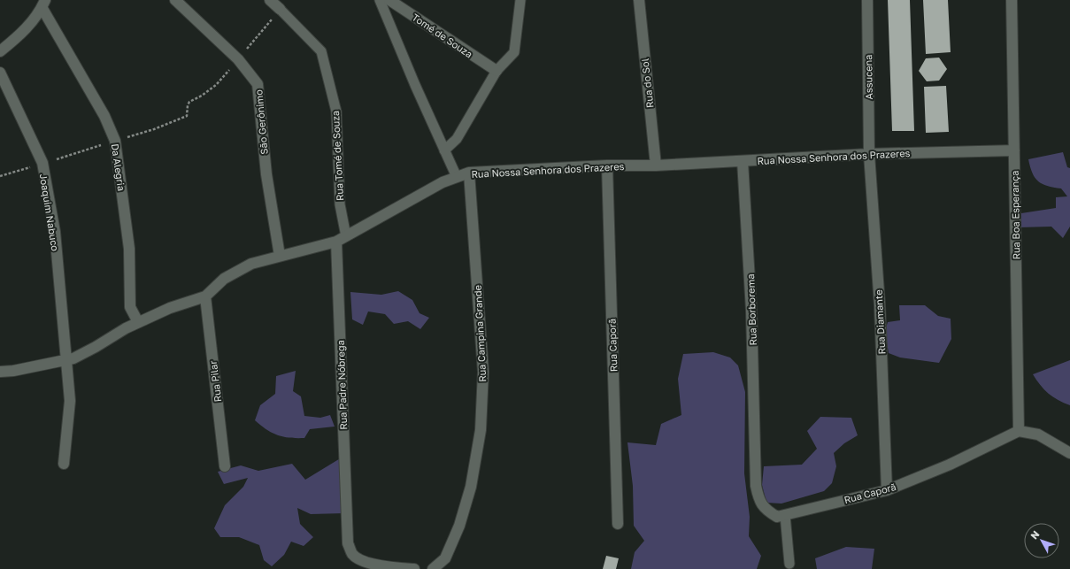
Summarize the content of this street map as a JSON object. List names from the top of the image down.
{
  "streets": {
    "street": [
      "Tomé de Souza",
      "Assucena",
      "Rua do Sol",
      "São Gerônimo",
      "Rua Nossa Senhora dos Prazeres",
      "Da Alegria",
      "Joaquim Nabuco",
      "Rua Boa Esperança",
      "Rua Borborema",
      "Rua Diamante",
      "Rua Campina Grande",
      "Rua Caporã",
      "Rua Pilar",
      "Rua Padre Nóbrega"
    ],
    "lane": ["Rua Tomé de Souza"]
  },
  "crossings": [
    ["Assucena", "Rua Nossa Senhora dos Prazeres"],
    ["Assucena", "Rua Diamante"],
    ["Rua do Sol", "Rua Nossa Senhora dos Prazeres"],
    ["São Gerônimo", "Rua Nossa Senhora dos Prazeres"],
    ["Rua Tomé de Souza", "Rua Nossa Senhora dos Prazeres"],
    ["Rua Tomé de Souza", "Rua Padre Nóbrega"],
    ["Rua Nossa Senhora dos Prazeres", "Da Alegria"],
    ["Rua Nossa Senhora dos Prazeres", "Joaquim Nabuco"],
    ["Rua Nossa Senhora dos Prazeres", "Rua Boa Esperança"],
    ["Rua Nossa Senhora dos Prazeres", "Rua Borborema"],
    ["Rua Nossa Senhora dos Prazeres", "Rua Diamante"],
    ["Rua Nossa Senhora dos Prazeres", "Rua Campina Grande"],
    ["Rua Nossa Senhora dos Prazeres", "Rua Caporã"],
    ["Rua Nossa Senhora dos Prazeres", "Rua Pilar"],
    ["Rua Nossa Senhora dos Prazeres", "Rua Padre Nóbrega"],
    ["Rua Boa Esperança", "Rua Caporã"],
    ["Rua Borborema", "Rua Caporã"],
    ["Rua Diamante", "Rua Caporã"]
  ],
  "north": "top left"
}
